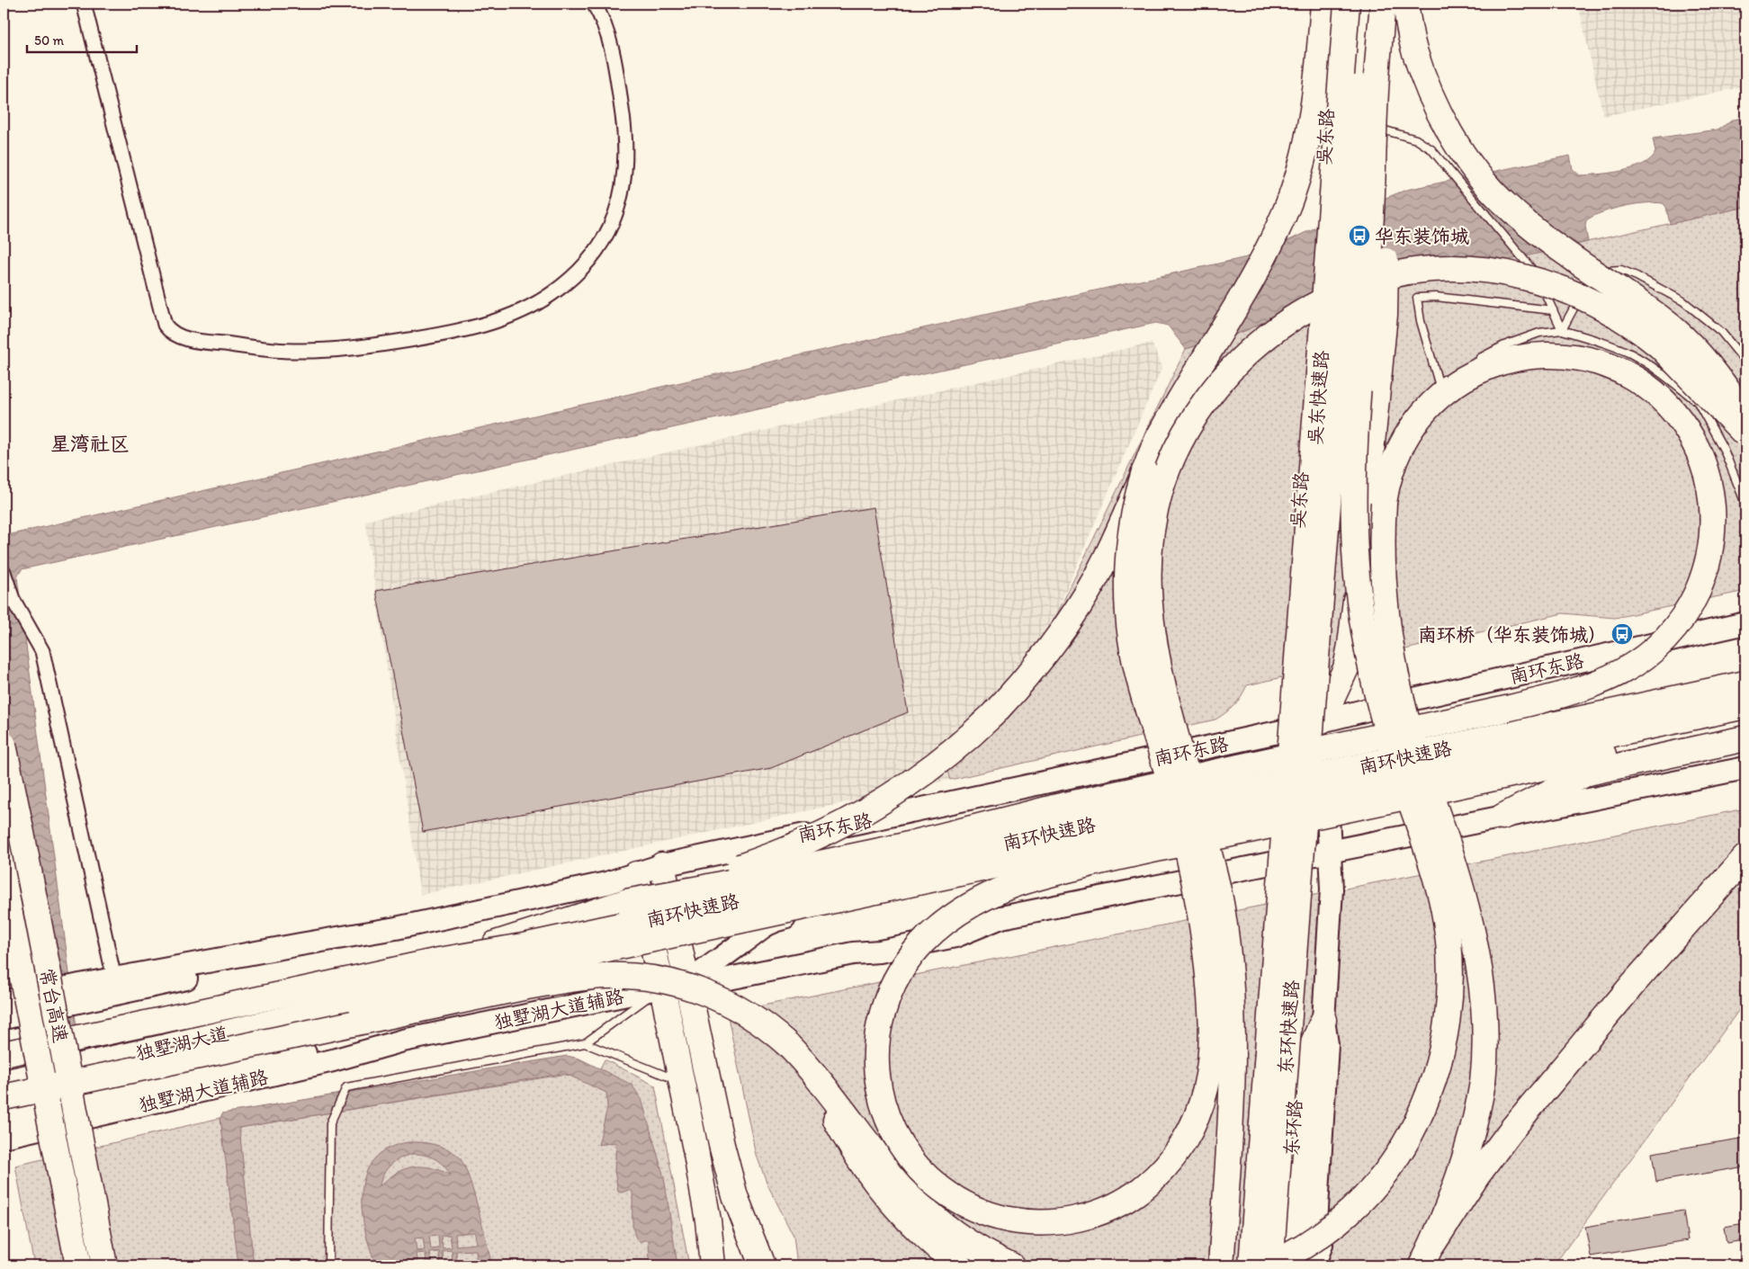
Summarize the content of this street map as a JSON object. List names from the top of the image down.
{
  "streets": {
    "highway": [
      "吴东快速路",
      "南环快速路",
      "常台高速",
      "东环快速路",
      "独墅湖大道"
    ],
    "main road": [
      "吴东路",
      "南环东路",
      "独墅湖大道辅路",
      "东环路"
    ]
  },
  "crossings": [
    ["吴东路", "吴东快速路"],
    ["吴东路", "南环东路"],
    ["吴东路", "东环快速路"],
    ["吴东路", "东环路"],
    ["吴东快速路", "东环快速路"],
    ["南环快速路", "独墅湖大道"]
  ],
  "districts": ["星湾社区"],
  "places": {
    "bus stop": ["华东装饰城", "南环桥（华东装饰城）"]
  },
  "scale_bar": "50 m"
}
